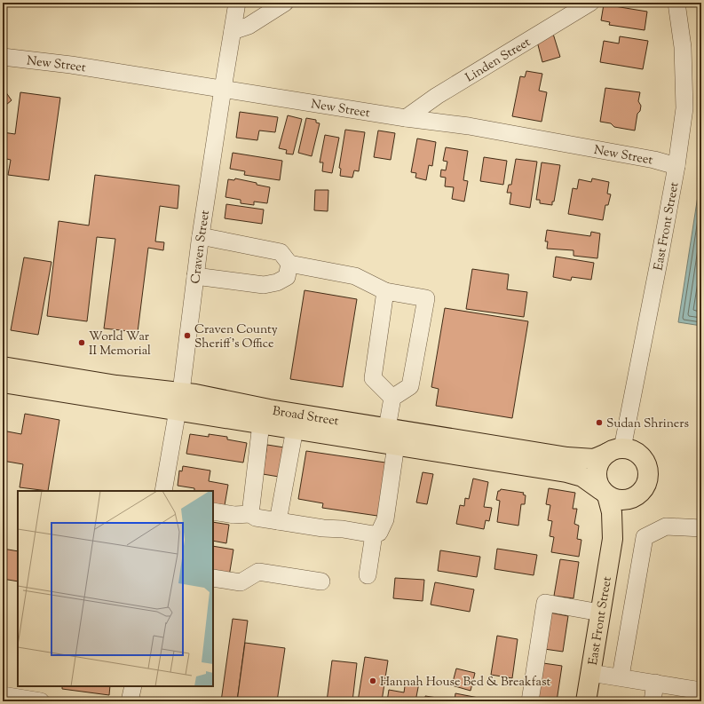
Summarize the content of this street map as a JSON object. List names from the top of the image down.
{
  "streets": {
    "main road": ["East Front Street", "Broad Street"],
    "street": ["Linden Street", "New Street", "Craven Street"]
  },
  "crossings": [
    ["Linden Street", "New Street"],
    ["New Street", "East Front Street"],
    ["New Street", "Craven Street"],
    ["East Front Street", "Broad Street"],
    ["Craven Street", "Broad Street"]
  ],
  "places": [
    "Craven County Sheriff's Office",
    "World War II Memorial",
    "Sudan Shriners",
    "Hannah House Bed & Breakfast"
  ]
}
